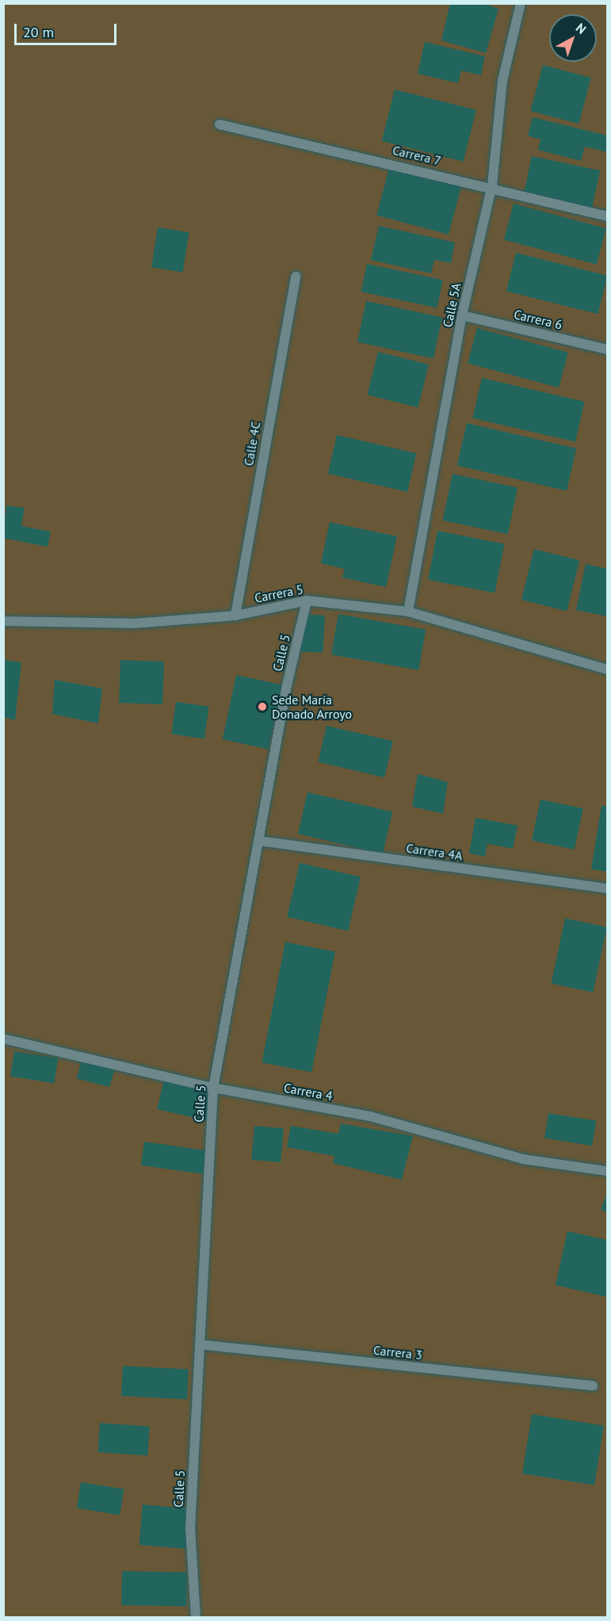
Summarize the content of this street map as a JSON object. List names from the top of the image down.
{
  "streets": {
    "street": [
      "Carrera 7",
      "Calle 5A",
      "Carrera 6",
      "Calle 4C",
      "Carrera 5",
      "Calle 5",
      "Carrera 4A",
      "Carrera 4",
      "Carrera 3"
    ]
  },
  "crossings": [
    ["Carrera 7", "Calle 5A"],
    ["Calle 5A", "Carrera 6"],
    ["Calle 5A", "Carrera 5"],
    ["Calle 4C", "Carrera 5"],
    ["Carrera 5", "Calle 5"],
    ["Calle 5", "Carrera 4A"],
    ["Calle 5", "Carrera 4"],
    ["Calle 5", "Carrera 3"]
  ],
  "places": ["Sede María Donado Arroyo"],
  "scale_bar": "20 m",
  "north": "top right"
}
